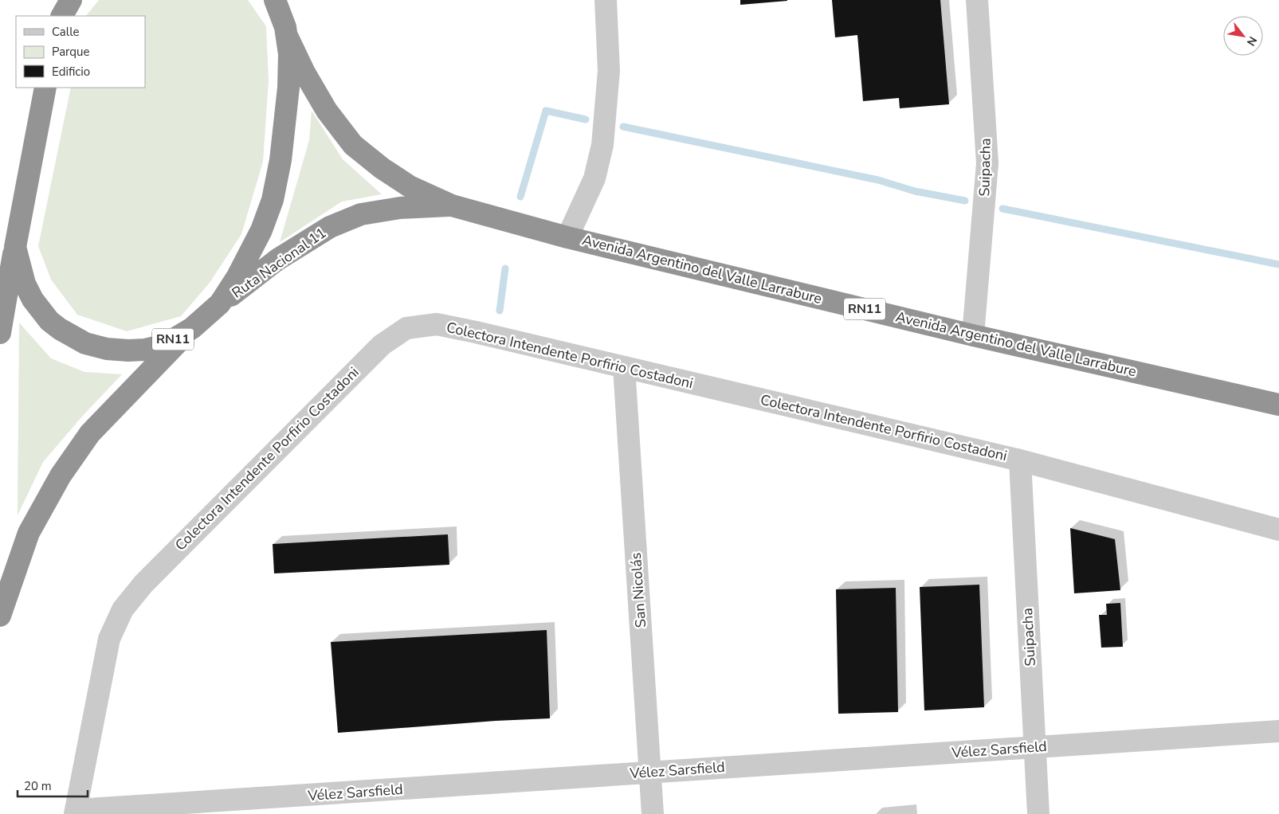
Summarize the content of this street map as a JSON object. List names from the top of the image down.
{
  "streets": {
    "highway": ["Ruta Nacional 11", "Avenida Argentino del Valle Larrabure", "RN11"],
    "street": [
      "Suipacha",
      "Colectora Intendente Porfirio Costadoni",
      "San Nicolás",
      "Vélez Sarsfield"
    ]
  },
  "crossings": [
    ["Suipacha", "Avenida Argentino del Valle Larrabure"],
    ["Suipacha", "Colectora Intendente Porfirio Costadoni"],
    ["Suipacha", "Vélez Sarsfield"],
    ["Ruta Nacional 11", "Avenida Argentino del Valle Larrabure"],
    ["Ruta Nacional 11", "RN11"],
    ["Colectora Intendente Porfirio Costadoni", "San Nicolás"],
    ["Colectora Intendente Porfirio Costadoni", "Vélez Sarsfield"],
    ["San Nicolás", "Vélez Sarsfield"]
  ],
  "legend": ["Calle", "Parque", "Edificio"],
  "scale_bar": "20 m",
  "north": "bottom right"
}
